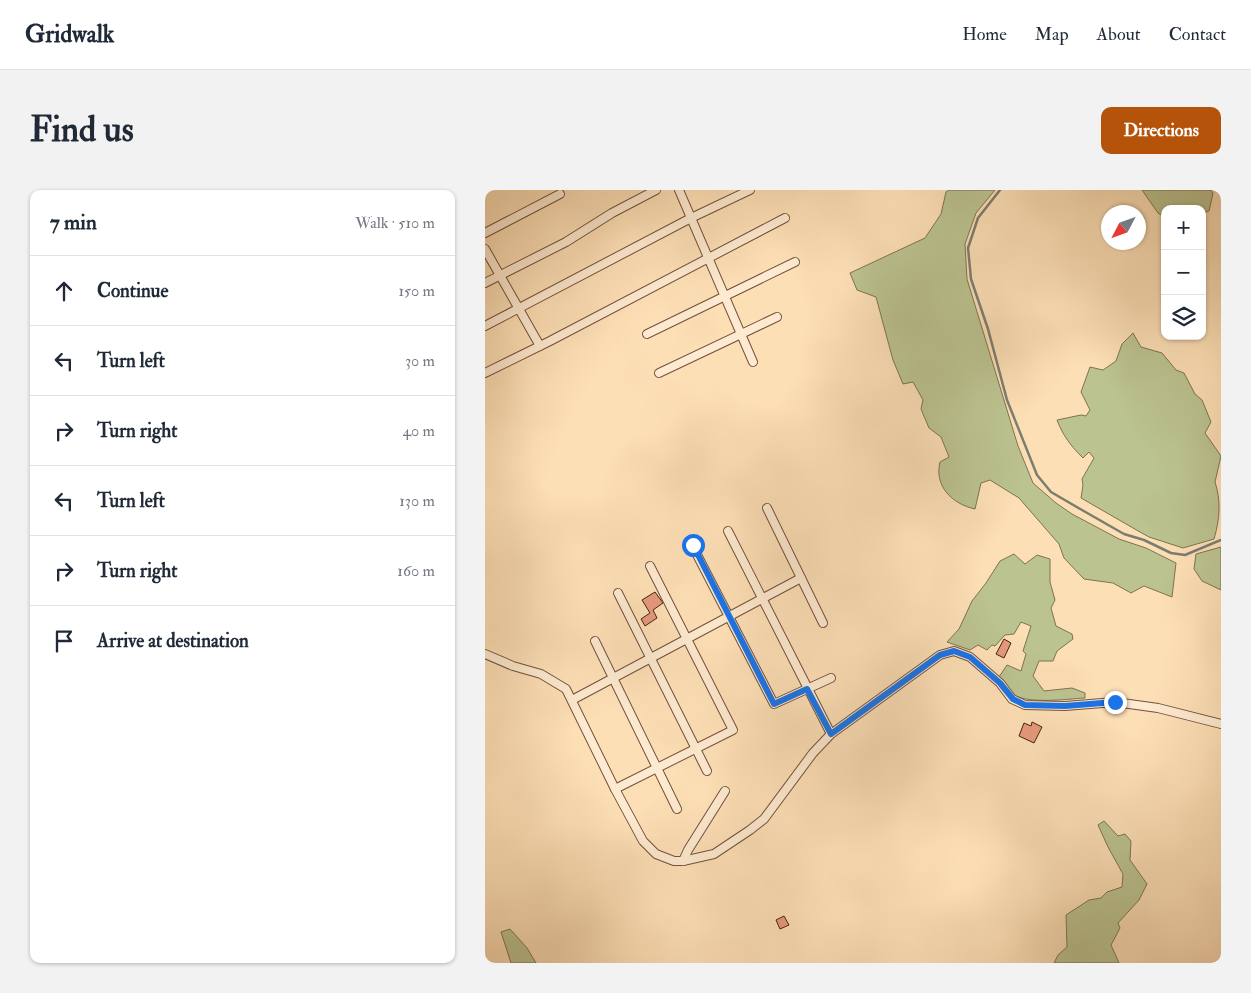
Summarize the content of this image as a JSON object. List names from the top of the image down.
{
  "north": "bottom left",
  "page": {
    "header": "Gridwalk",
    "nav": [
      "Home",
      "Map",
      "About",
      "Contact"
    ],
    "buttons": "Directions",
    "title": "Find us",
    "heading": ["7 min", "Walk · 510 m"],
    "map_buttons": ["+", "−"],
    "list": [
      ["Continue", "150 m"],
      ["Turn left", "30 m"],
      ["Turn right", "40 m"],
      ["Turn left", "130 m"],
      ["Turn right", "160 m"],
      "Arrive at destination"
    ]
  }
}
